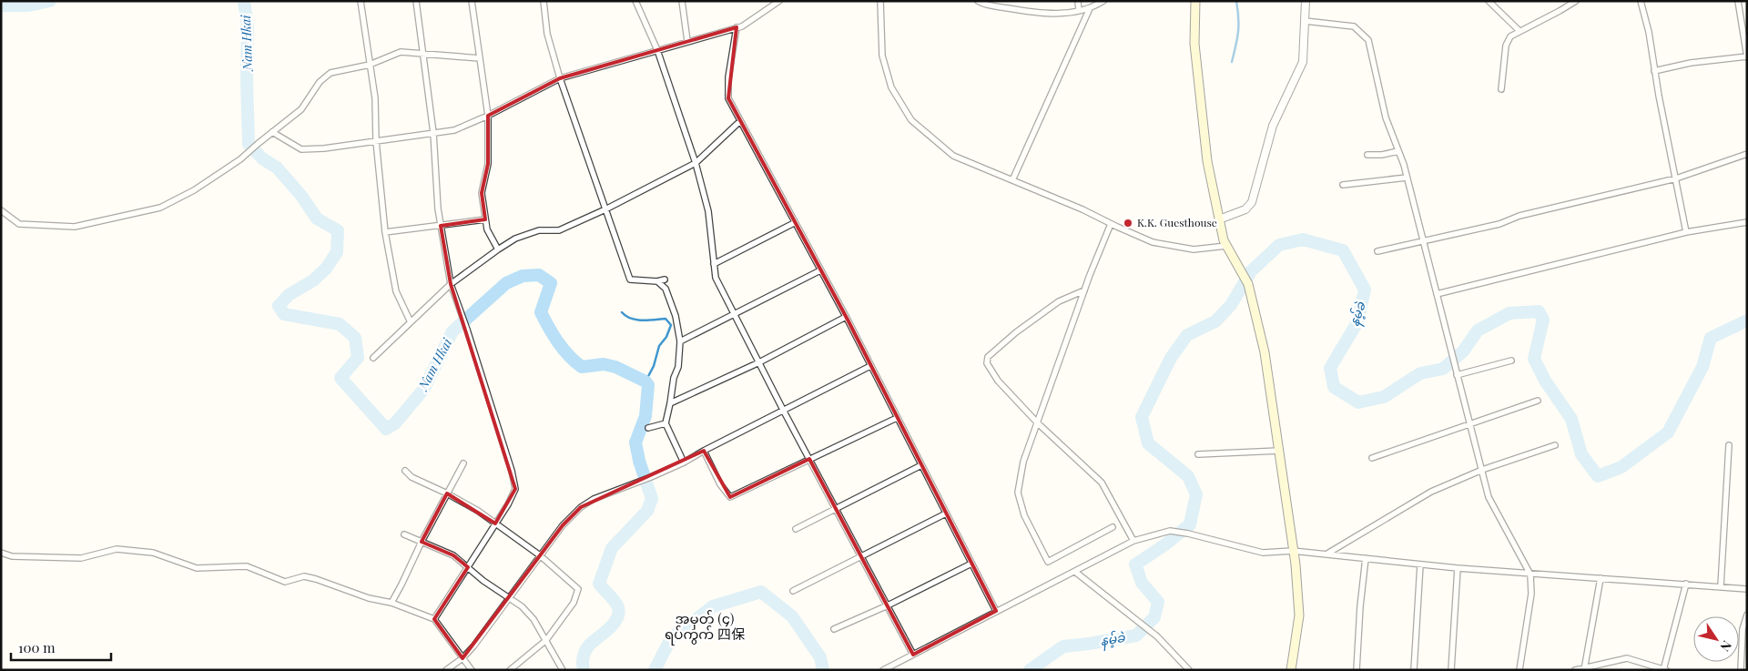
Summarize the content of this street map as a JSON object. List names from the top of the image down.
{
  "districts": ["အမှတ် (၄) ရပ်ကွက် 四保"],
  "water": ["Nam Hkai", "နမ့်ခဲ"],
  "places": ["K.K. Guesthouse"],
  "scale_bar": "100 m",
  "north": "bottom right"
}
